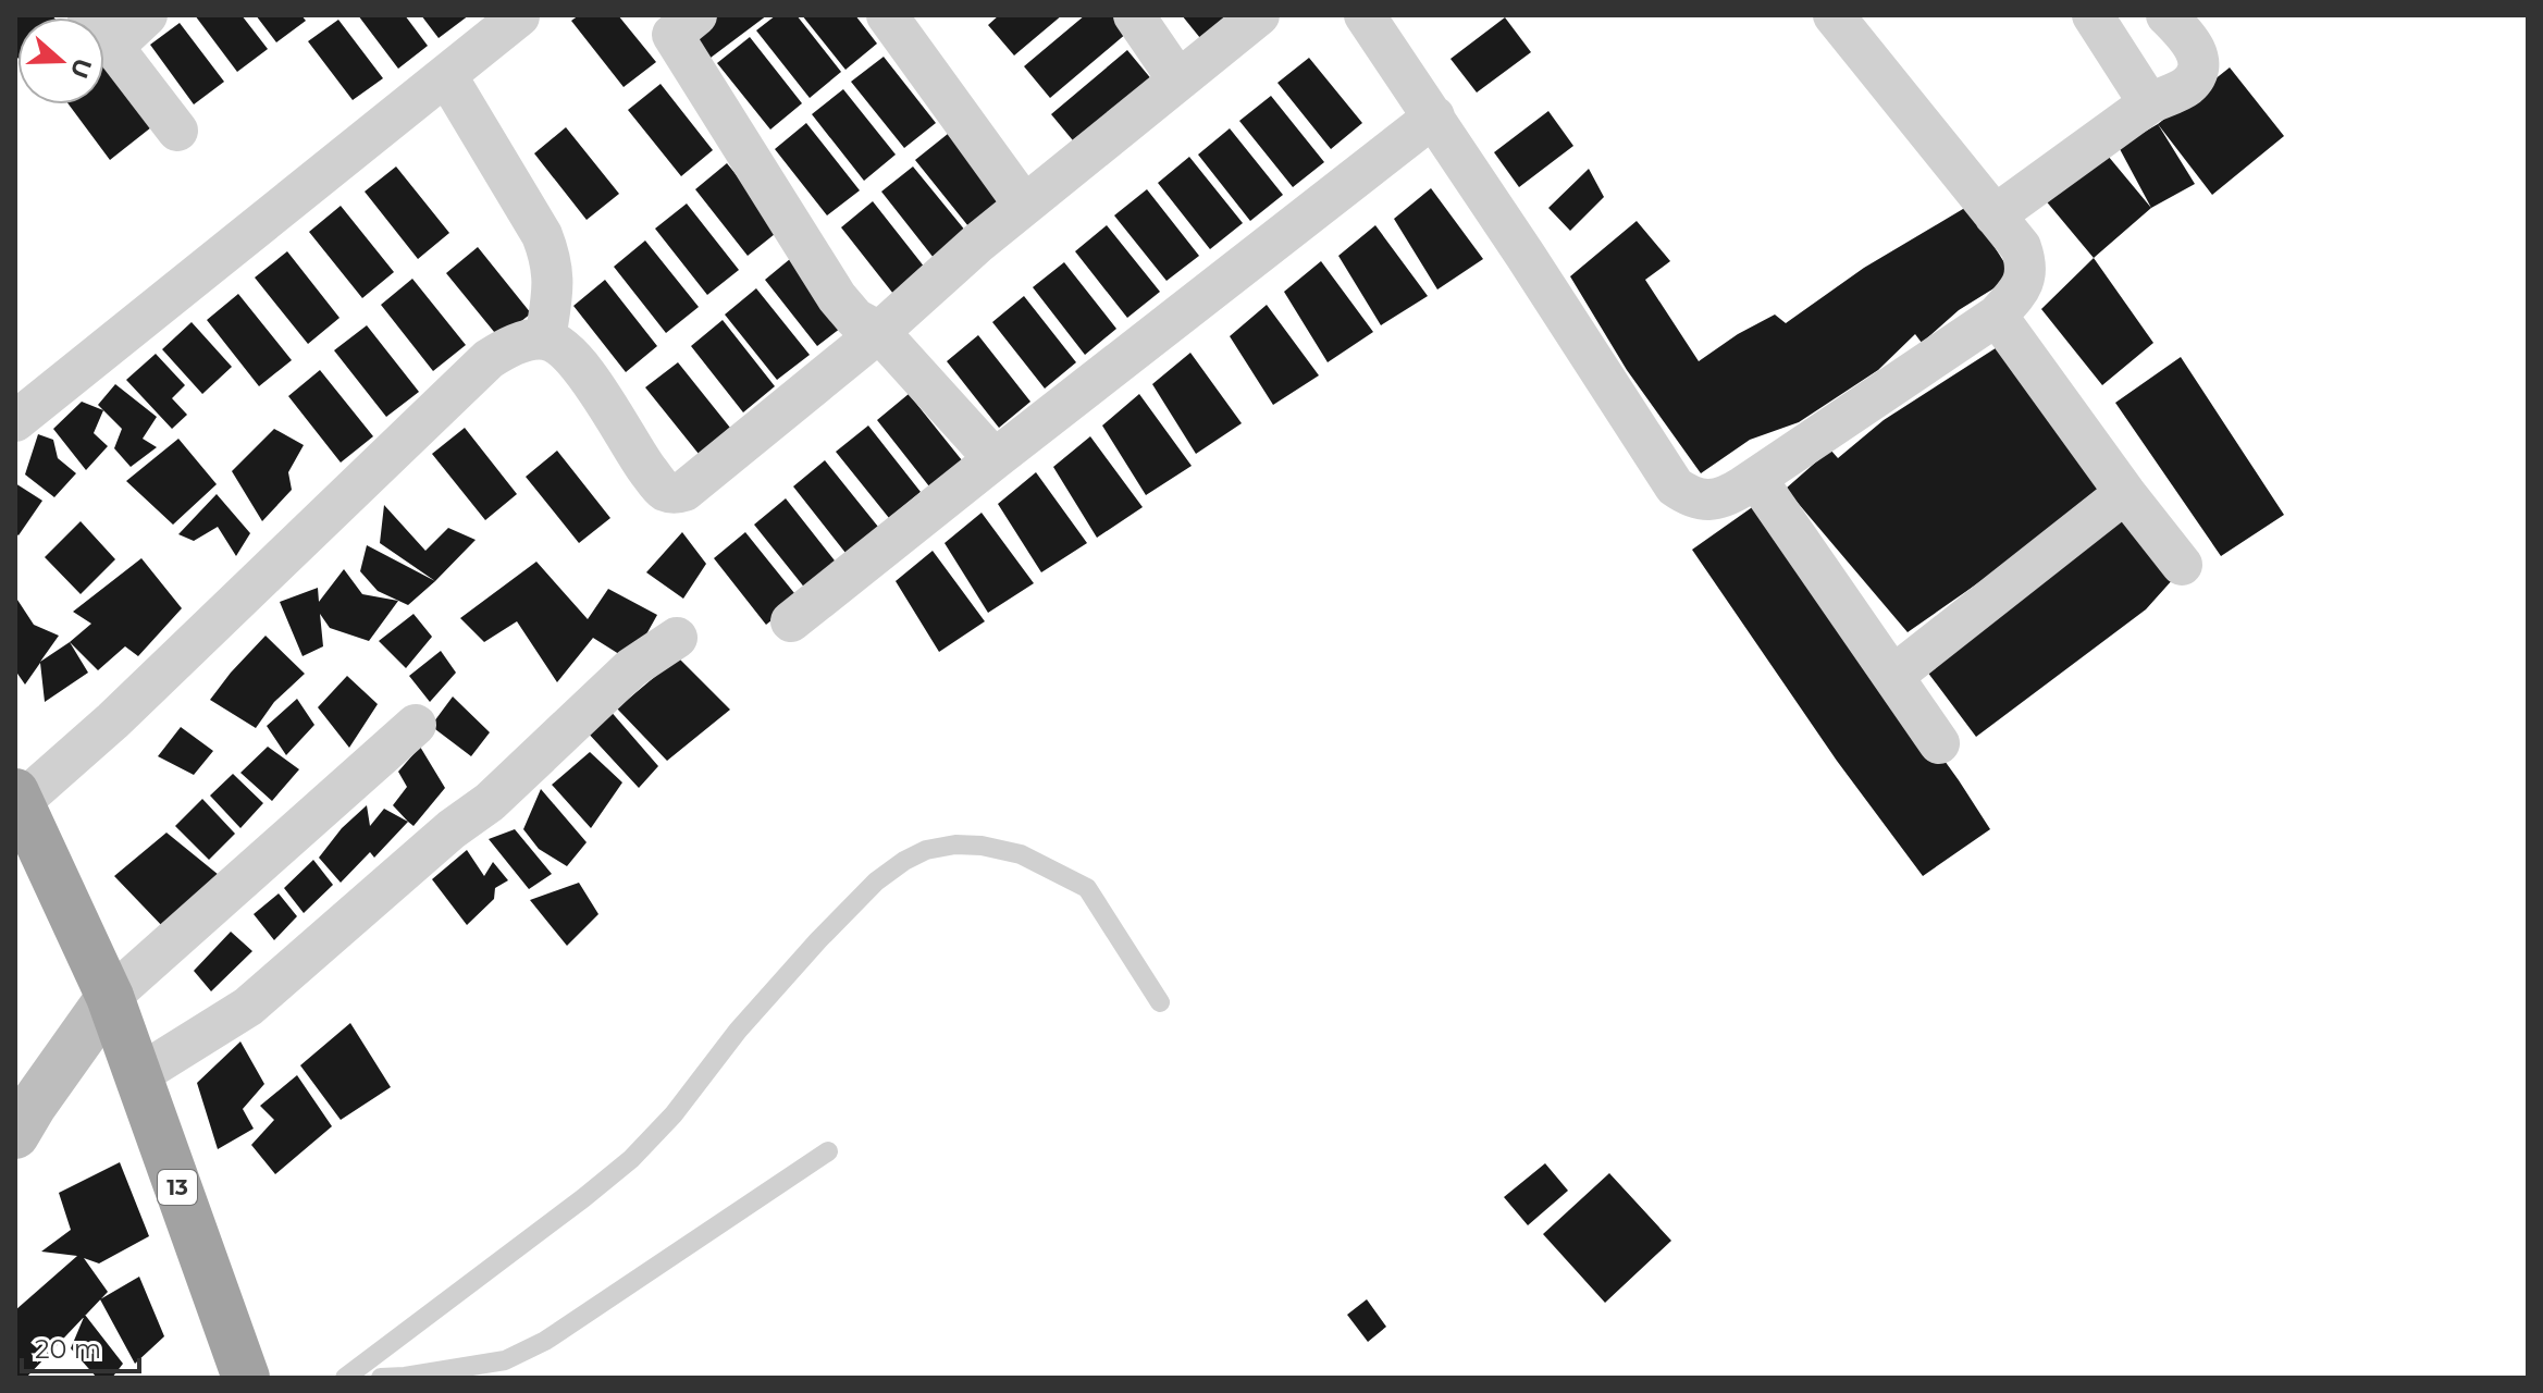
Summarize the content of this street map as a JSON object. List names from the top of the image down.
{
  "streets": {
    "highway": ["13"]
  },
  "scale_bar": "20 m",
  "north": "right"
}
